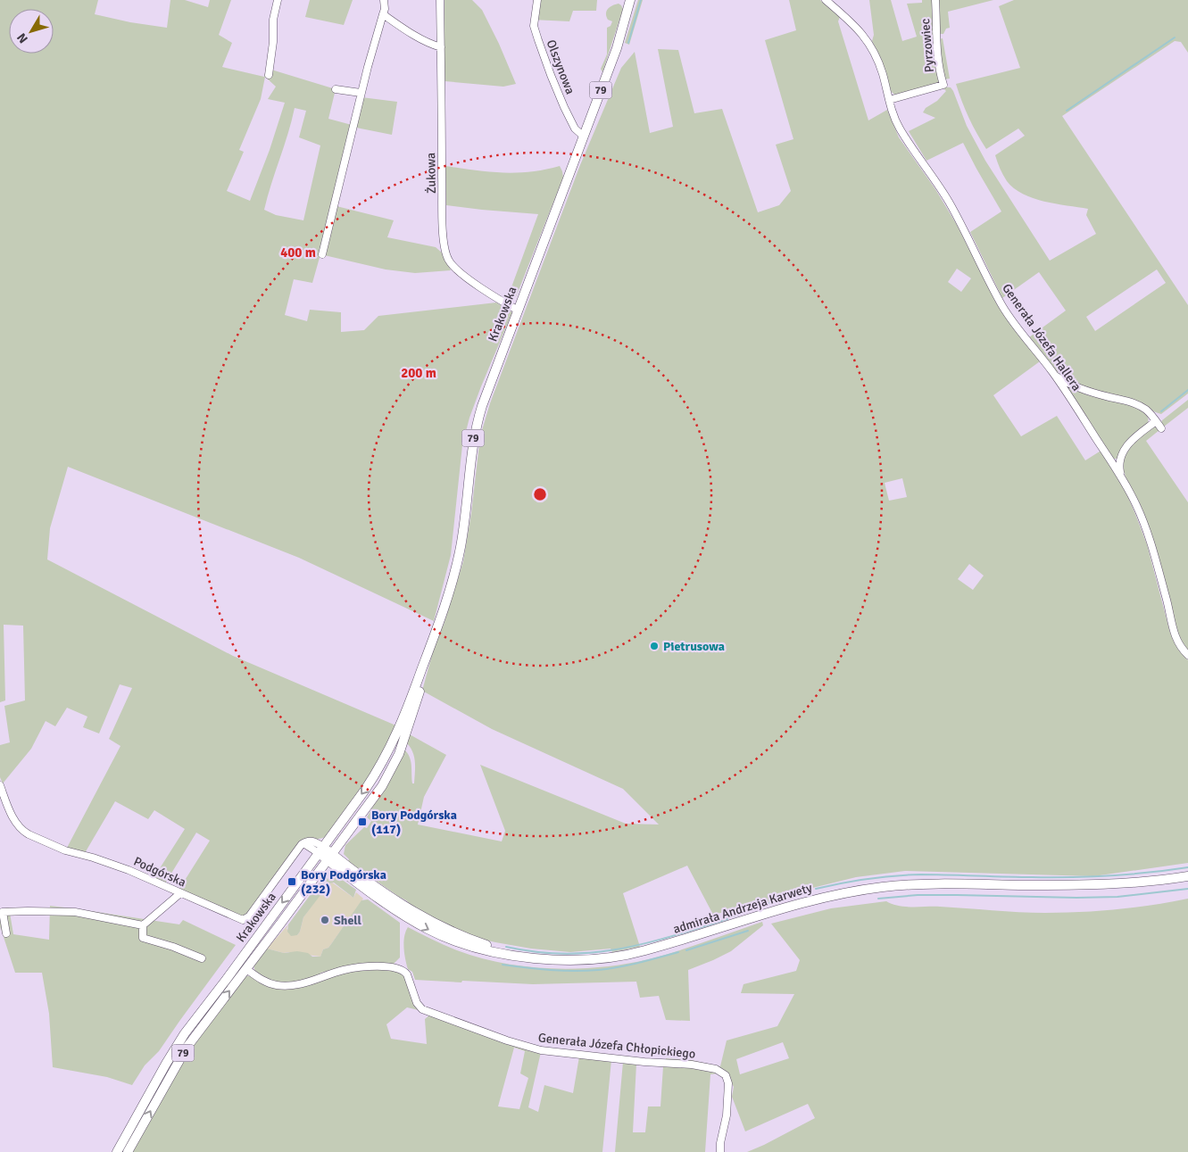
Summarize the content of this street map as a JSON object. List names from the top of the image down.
{
  "streets": {
    "main road": ["79", "Krakowska", "admirała Andrzeja Karwety"],
    "street": [
      "Pyrzowiec",
      "Olszynowa",
      "Żukowa",
      "Generała Józefa Hallera",
      "Podgórska",
      "Generała Józefa Chłopickiego"
    ]
  },
  "crossings": [
    ["Pyrzowiec", "Generała Józefa Hallera"],
    ["Olszynowa", "Krakowska"],
    ["Żukowa", "Krakowska"],
    ["Krakowska", "Podgórska"],
    ["Krakowska", "admirała Andrzeja Karwety"],
    ["Krakowska", "Generała Józefa Chłopickiego"],
    ["Podgórska", "admirała Andrzeja Karwety"]
  ],
  "places": {
    "other": ["Pietrusowa", "Shell"],
    "transit": ["Bory Podgórska (117)", "Bory Podgórska (232)"]
  },
  "north": "bottom left",
  "rings": ["400 m", "200 m"]
}
